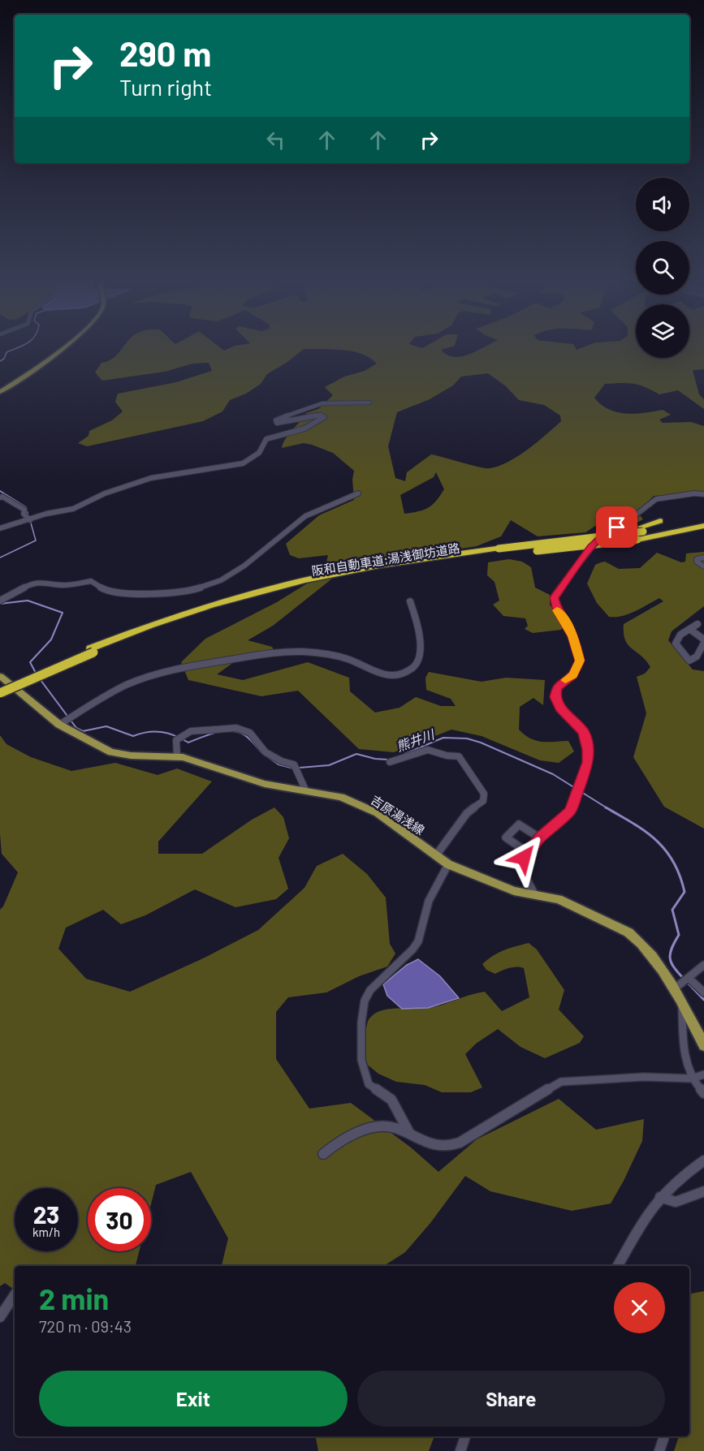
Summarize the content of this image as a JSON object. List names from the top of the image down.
{
  "streets": {
    "highway": ["阪和自動車道;湯浅御坊道路"],
    "main road": ["吉原湯浅線"]
  },
  "water": ["熊井川"],
  "page": {
    "turn": ["290 m", "Turn right"],
    "speed": "23 km/h",
    "limit": "30",
    "heading": ["2 min", "720 m · 09:43"],
    "buttons": ["Exit", "Share"]
  }
}
